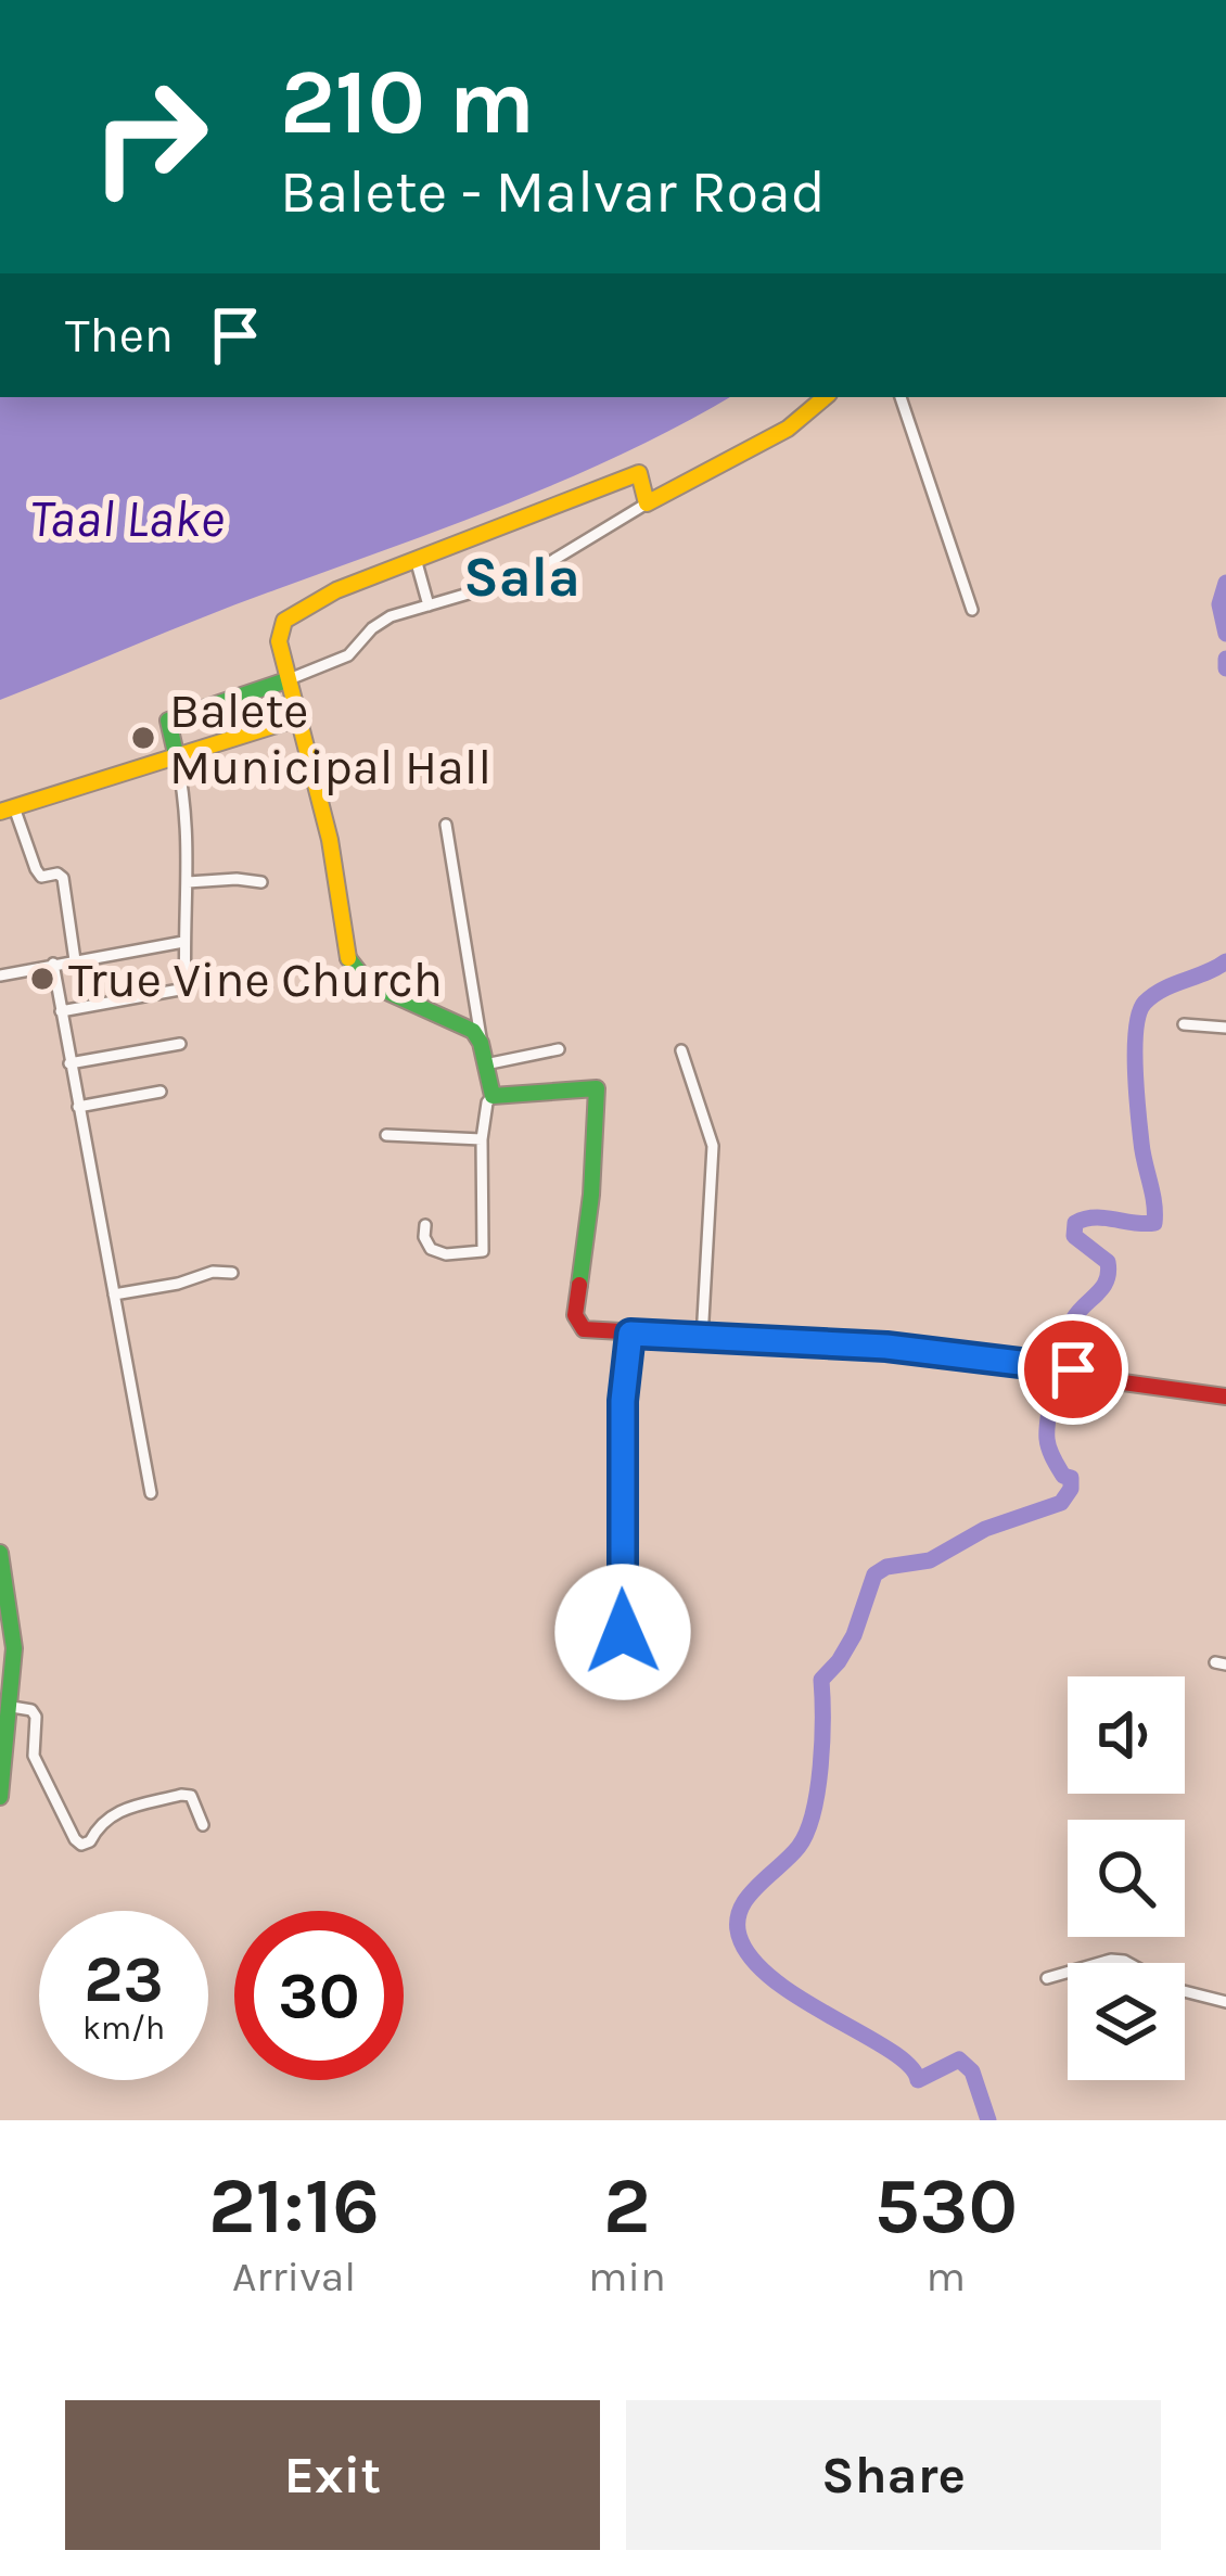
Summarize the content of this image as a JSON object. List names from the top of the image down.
{
  "districts": ["Sala"],
  "water": ["Taal Lake"],
  "places": ["Balete Municipal Hall", "True Vine Church"],
  "page": {
    "turn": ["210 m", "Balete - Malvar Road"],
    "then": "Then",
    "speed": "23 km/h",
    "limit": "30",
    "eta": [
      "21:16",
      "Arrival",
      "2",
      "min",
      "530",
      "m"
    ],
    "buttons": ["Exit", "Share"]
  }
}
